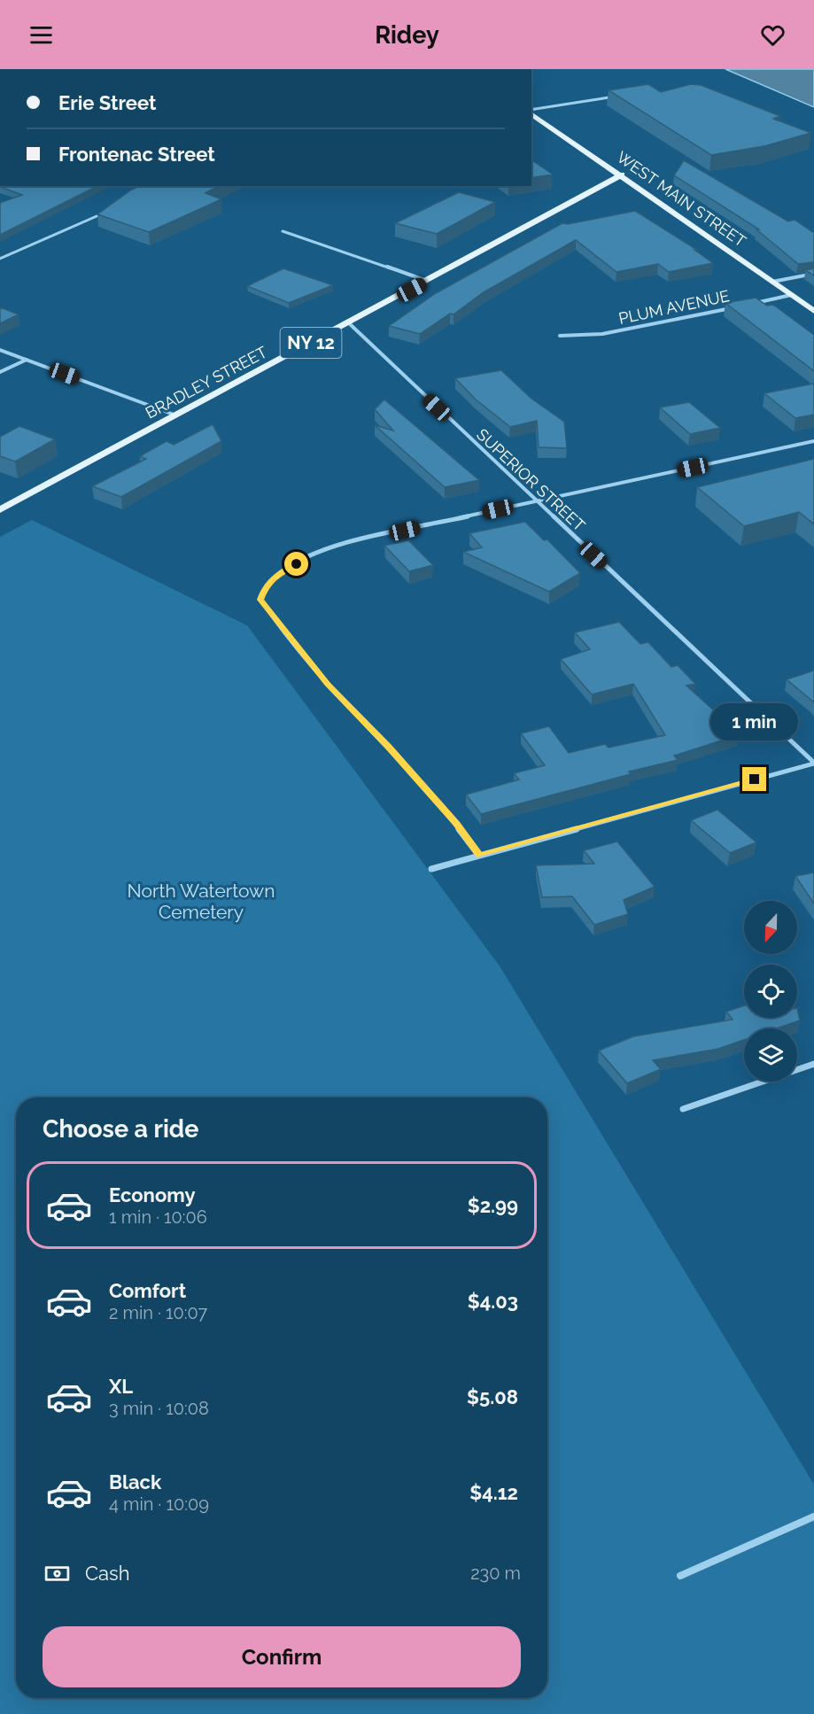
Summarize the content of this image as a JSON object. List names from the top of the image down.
{
  "streets": {
    "main road": ["WEST MAIN STREET", "NY 12", "BRADLEY STREET"],
    "street": ["PLUM AVENUE", "SUPERIOR STREET"]
  },
  "crossings": [
    ["WEST MAIN STREET", "PLUM AVENUE"],
    ["WEST MAIN STREET", "BRADLEY STREET"],
    ["BRADLEY STREET", "SUPERIOR STREET"]
  ],
  "parks": ["North Watertown Cemetery"],
  "north": "bottom",
  "page": {
    "header": "Ridey",
    "banner": ["Erie Street", "Frontenac Street"],
    "bubble": "1 min",
    "heading": "Choose a ride",
    "list": [
      {
        "name": "Economy",
        "note": "1 min · 10:06",
        "value": "$2.99"
      },
      {
        "name": "Comfort",
        "note": "2 min · 10:07",
        "value": "$4.03"
      },
      {
        "name": "XL",
        "note": "3 min · 10:08",
        "value": "$5.08"
      },
      {
        "name": "Black",
        "note": "4 min · 10:09",
        "value": "$4.12"
      }
    ],
    "pay": ["Cash", "230 m"],
    "buttons": "Confirm"
  }
}
